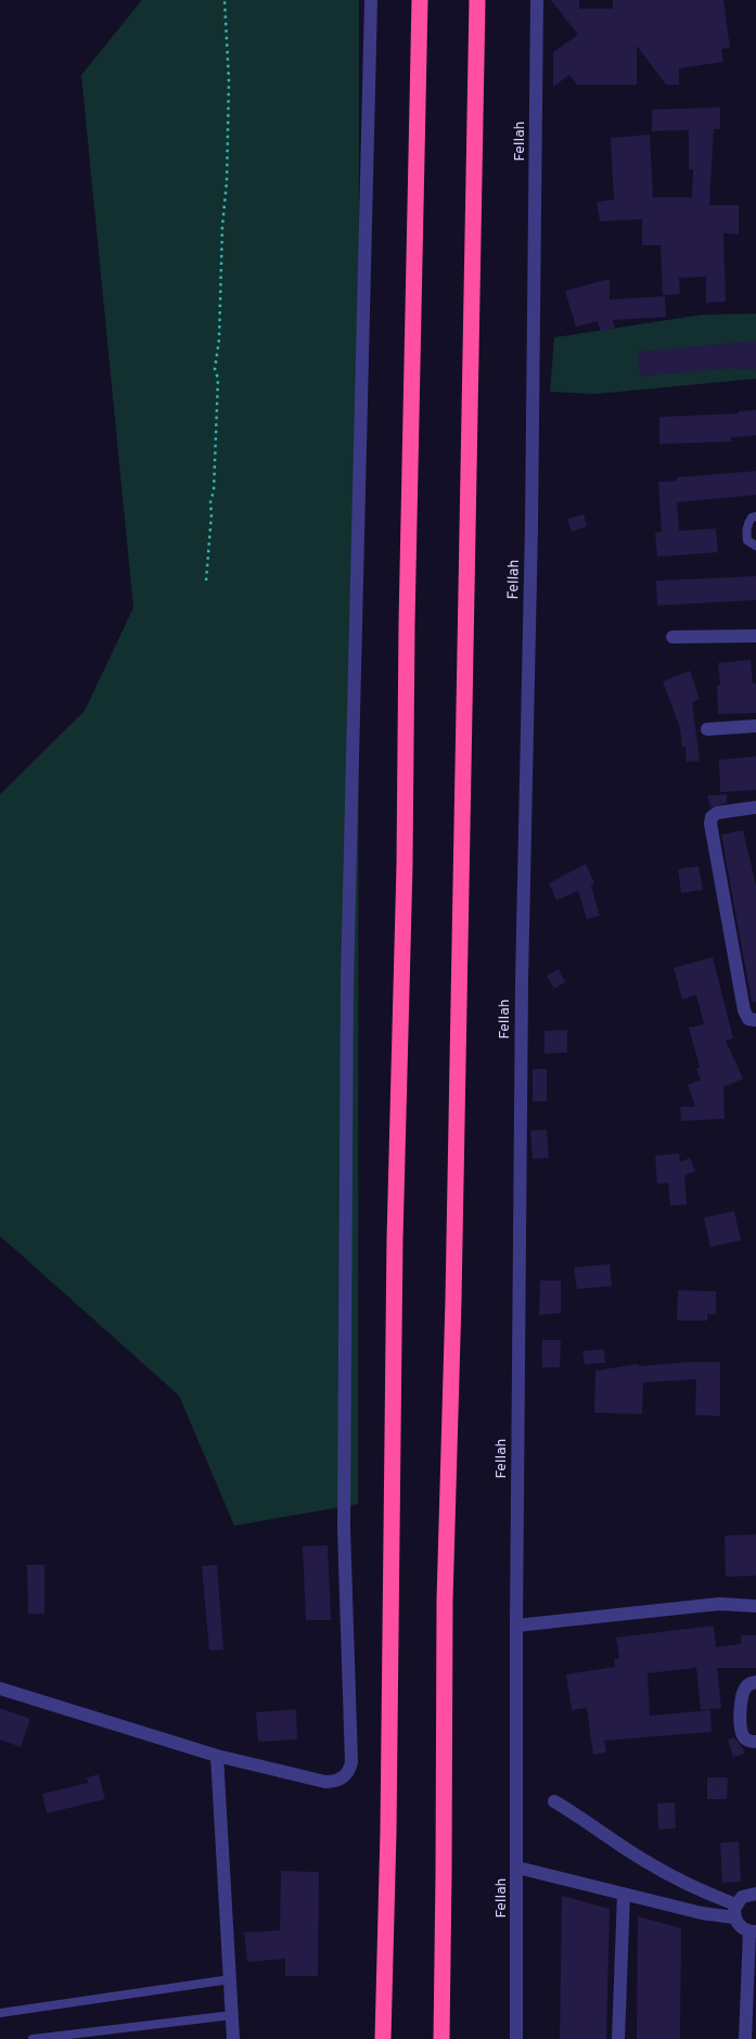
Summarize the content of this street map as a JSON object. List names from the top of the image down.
{
  "streets": {
    "street": ["Fellah"]
  }
}
